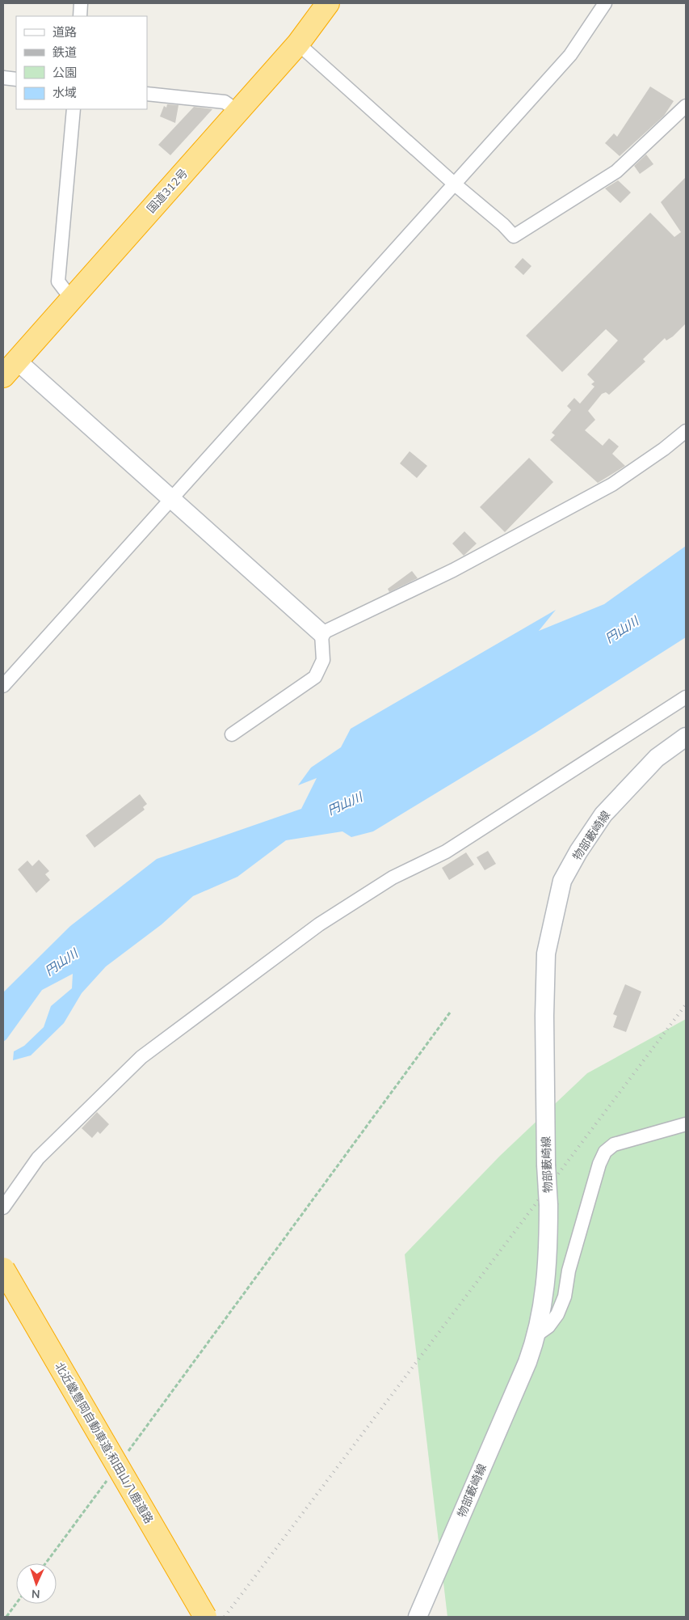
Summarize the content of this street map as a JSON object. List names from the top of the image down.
{
  "streets": {
    "highway": ["国道312号", "北近畿豊岡自動車道;和田山八鹿道路"],
    "main road": ["物部藪崎線"]
  },
  "water": ["円山川"],
  "legend": [
    "道路",
    "鉄道",
    "公園",
    "水域"
  ],
  "north": "bottom"
}
